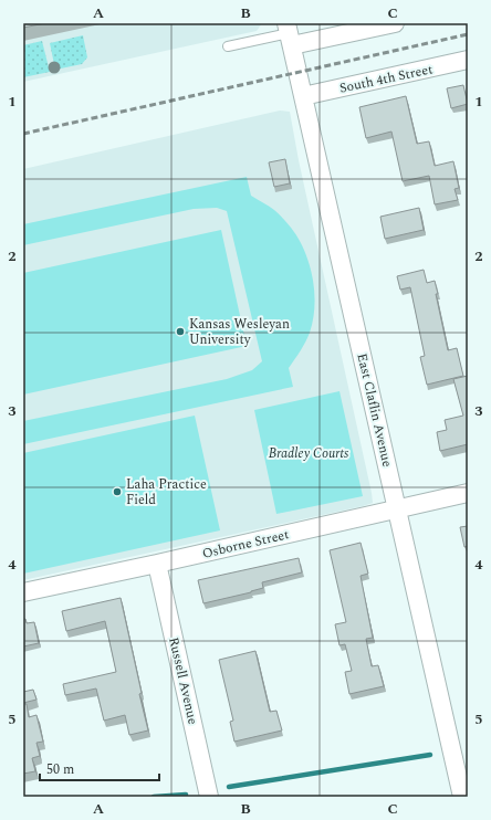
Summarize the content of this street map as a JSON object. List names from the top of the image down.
{
  "streets": {
    "street": [
      "South 4th Street",
      "East Claflin Avenue",
      "Osborne Street",
      "Russell Avenue"
    ]
  },
  "crossings": [
    ["South 4th Street", "East Claflin Avenue"],
    ["East Claflin Avenue", "Osborne Street"],
    ["Osborne Street", "Russell Avenue"]
  ],
  "parks": ["Bradley Courts"],
  "places": ["Kansas Wesleyan University", "Laha Practice Field"],
  "scale_bar": "50 m",
  "grid": {
    "columns": ["A", "B", "C"],
    "rows": [
      "1",
      "2",
      "3",
      "4",
      "5"
    ]
  }
}
